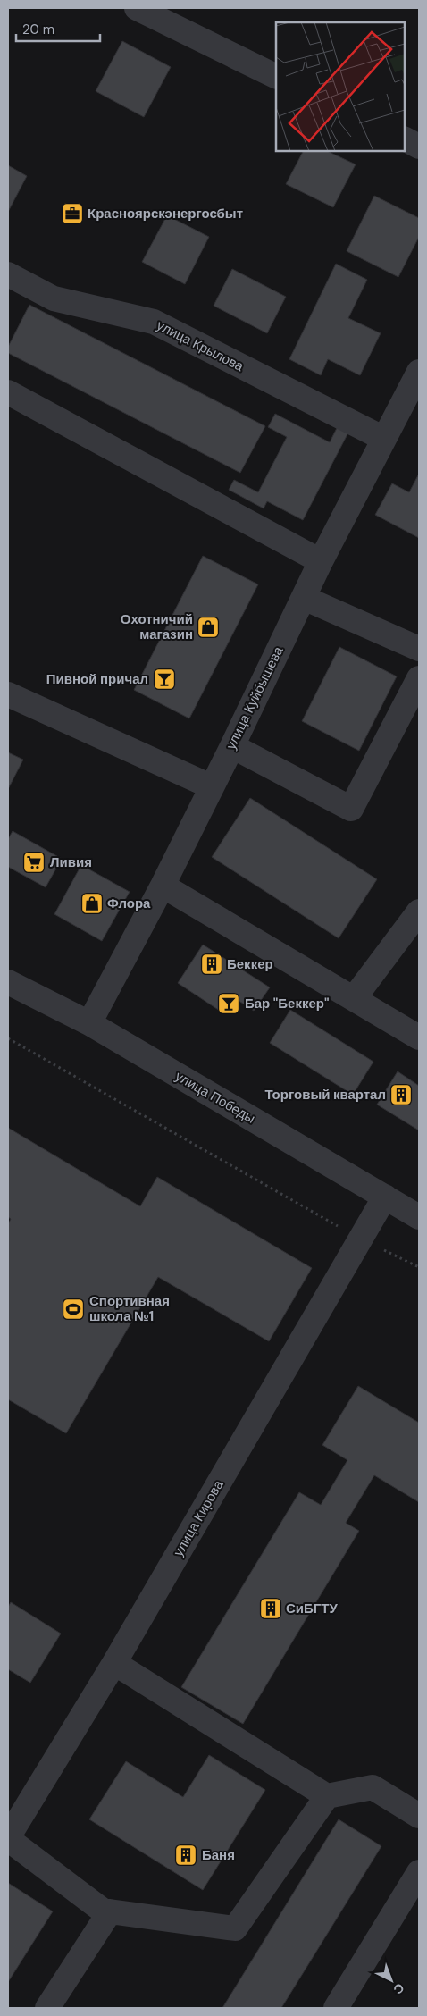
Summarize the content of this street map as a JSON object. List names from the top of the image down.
{
  "streets": {
    "street": [
      "улица Крылова",
      "улица Куйбышева",
      "улица Победы",
      "улица Кирова"
    ]
  },
  "crossings": [
    ["улица Крылова", "улица Куйбышева"],
    ["улица Куйбышева", "улица Победы"],
    ["улица Победы", "улица Кирова"]
  ],
  "places": {
    "office": ["Красноярскэнергосбыт"],
    "shop": ["Охотничий магазин", "Флора"],
    "bar": ["Пивной причал", "Бар \"Беккер\""],
    "supermarket": ["Ливия"],
    "building": [
      "Беккер",
      "Торговый квартал",
      "СиБГТУ",
      "Баня"
    ],
    "sports": ["Спортивная школа №1"]
  },
  "scale_bar": "20 m",
  "north": "bottom right"
}
